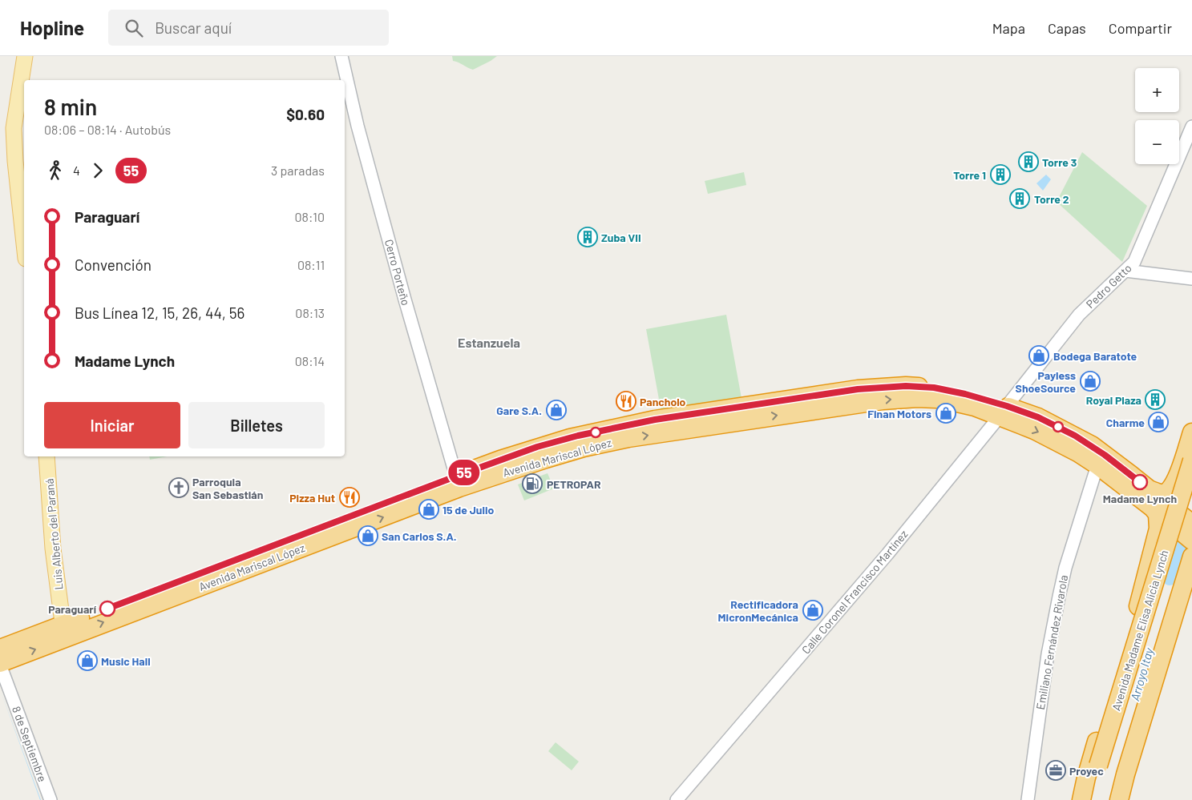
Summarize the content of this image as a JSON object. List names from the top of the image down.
{
  "streets": {
    "highway": ["Avenida Mariscal López", "Avenida Madame Elisa Alicia Lynch"],
    "main road": ["Luis Alberto del Paraná"],
    "street": [
      "Cerro Porteño",
      "Pedro Getto",
      "Calle Coronel Francisco Martínez",
      "Emiliano Fernández Rivarola",
      "8 de Septiembre"
    ]
  },
  "crossings": [
    ["Cerro Porteño", "Avenida Mariscal López"],
    ["Pedro Getto", "Avenida Mariscal López"],
    ["Pedro Getto", "Calle Coronel Francisco Martínez"],
    ["Avenida Mariscal López", "Luis Alberto del Paraná"],
    ["Avenida Mariscal López", "Calle Coronel Francisco Martínez"],
    ["Avenida Mariscal López", "8 de Septiembre"]
  ],
  "districts": ["Estanzuela"],
  "water": ["Arroyo Itay"],
  "places": {
    "building": [
      "Torre 3",
      "Torre 1",
      "Torre 2",
      "Zuba VII",
      "Royal Plaza"
    ],
    "shop": [
      "Bodega Baratote",
      "Payless ShoeSource",
      "Gare S.A.",
      "Finan Motors",
      "Charme",
      "15 de Julio",
      "San Carlos S.A.",
      "Rectificadora MicronMecánica",
      "Music Hall"
    ],
    "restaurant": ["Pancholo", "Pizza Hut"],
    "other": ["Madame Lynch", "Paraguarí"],
    "fuel station": ["PETROPAR"],
    "church": ["Parroquia San Sebastián"],
    "office": ["Proyec"]
  },
  "lines": ["bus line 55"],
  "page": {
    "header": "Hopline",
    "search": "Buscar aquí",
    "nav": ["Mapa", "Capas", "Compartir"],
    "on_map": "55",
    "map_buttons": ["+", "−"],
    "heading": ["8 min", "08:06 – 08:14 · Autobús", "$0.60"],
    "legs": ["4", "55", "3 paradas"],
    "list": [
      {
        "name": "Paraguarí",
        "value": "08:10"
      },
      {
        "name": "Convención",
        "value": "08:11"
      },
      {
        "name": "Bus Línea 12, 15, 26, 44, 56",
        "value": "08:13"
      },
      {
        "name": "Madame Lynch",
        "value": "08:14"
      }
    ],
    "buttons": ["Iniciar", "Billetes"]
  }
}
